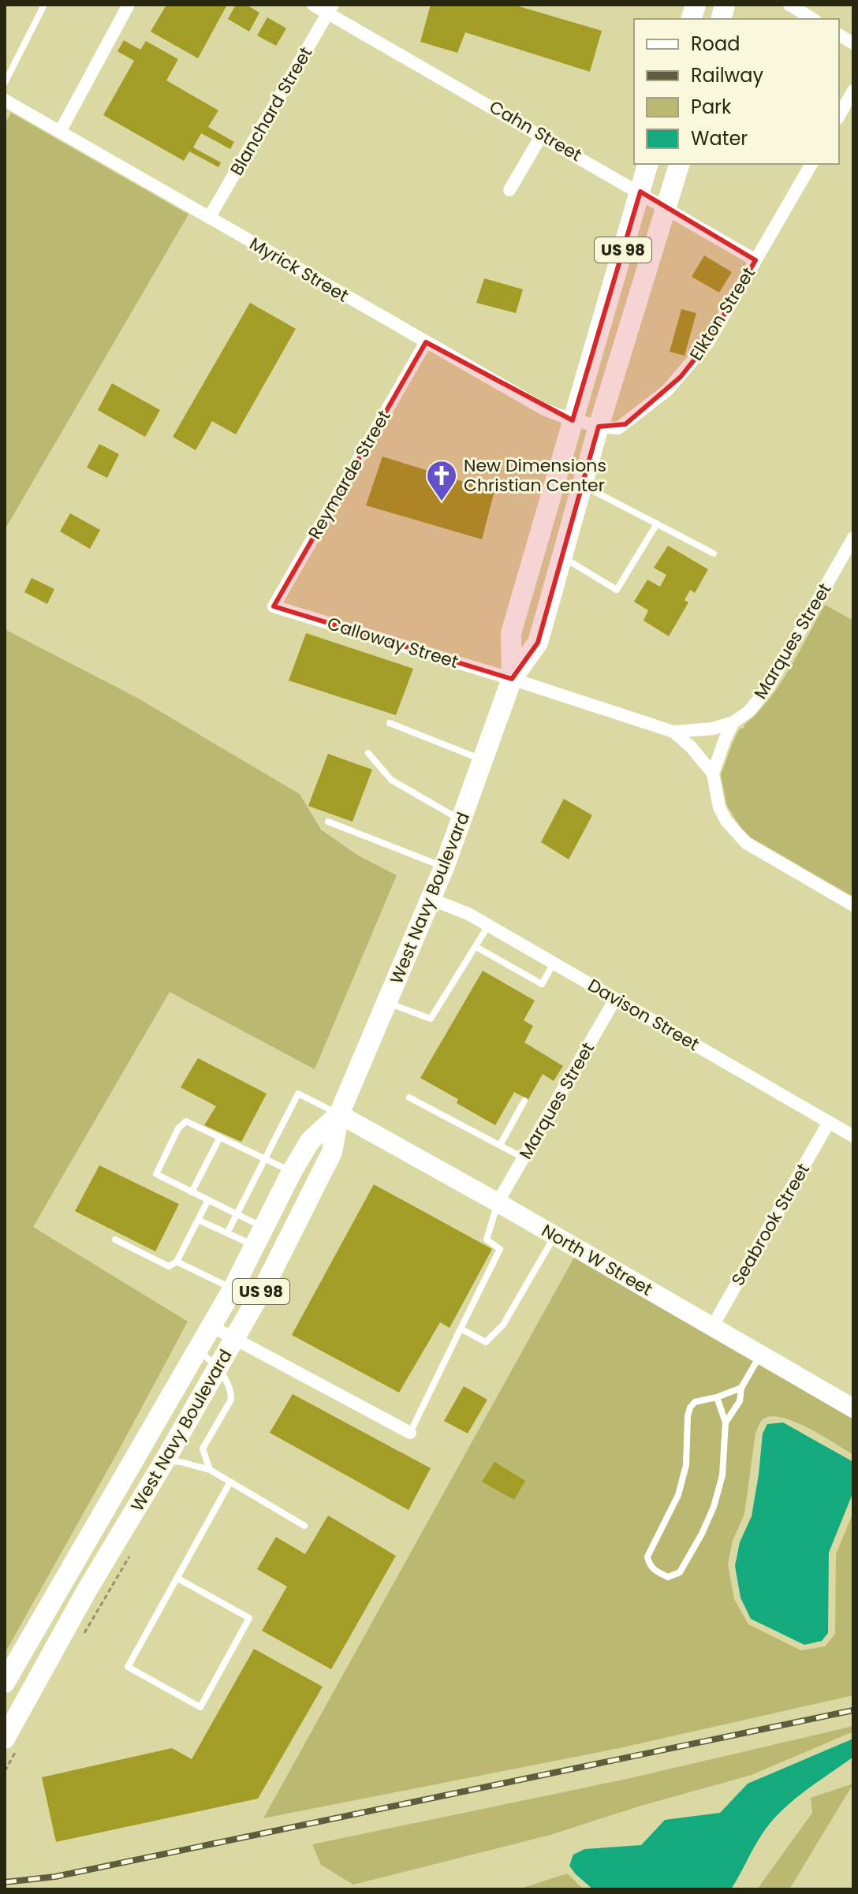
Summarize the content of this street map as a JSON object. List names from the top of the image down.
{
  "streets": {
    "main road": ["US 98", "West Navy Boulevard", "North W Street"],
    "street": [
      "Blanchard Street",
      "Cahn Street",
      "Myrick Street",
      "Elkton Street",
      "Reymarde Street",
      "Marques Street",
      "Calloway Street",
      "Davison Street",
      "Seabrook Street"
    ]
  },
  "crossings": [
    ["Blanchard Street", "Cahn Street"],
    ["Blanchard Street", "Myrick Street"],
    ["Cahn Street", "Elkton Street"],
    ["Cahn Street", "West Navy Boulevard"],
    ["Myrick Street", "Elkton Street"],
    ["Myrick Street", "Reymarde Street"],
    ["Myrick Street", "West Navy Boulevard"],
    ["Elkton Street", "West Navy Boulevard"],
    ["Reymarde Street", "Calloway Street"],
    ["Marques Street", "Davison Street"],
    ["Marques Street", "North W Street"],
    ["Calloway Street", "West Navy Boulevard"],
    ["West Navy Boulevard", "Davison Street"],
    ["West Navy Boulevard", "North W Street"],
    ["Davison Street", "Seabrook Street"],
    ["Seabrook Street", "North W Street"]
  ],
  "places": {
    "church": ["New Dimensions Christian Center"]
  },
  "legend": [
    "Road",
    "Railway",
    "Park",
    "Water"
  ]
}
